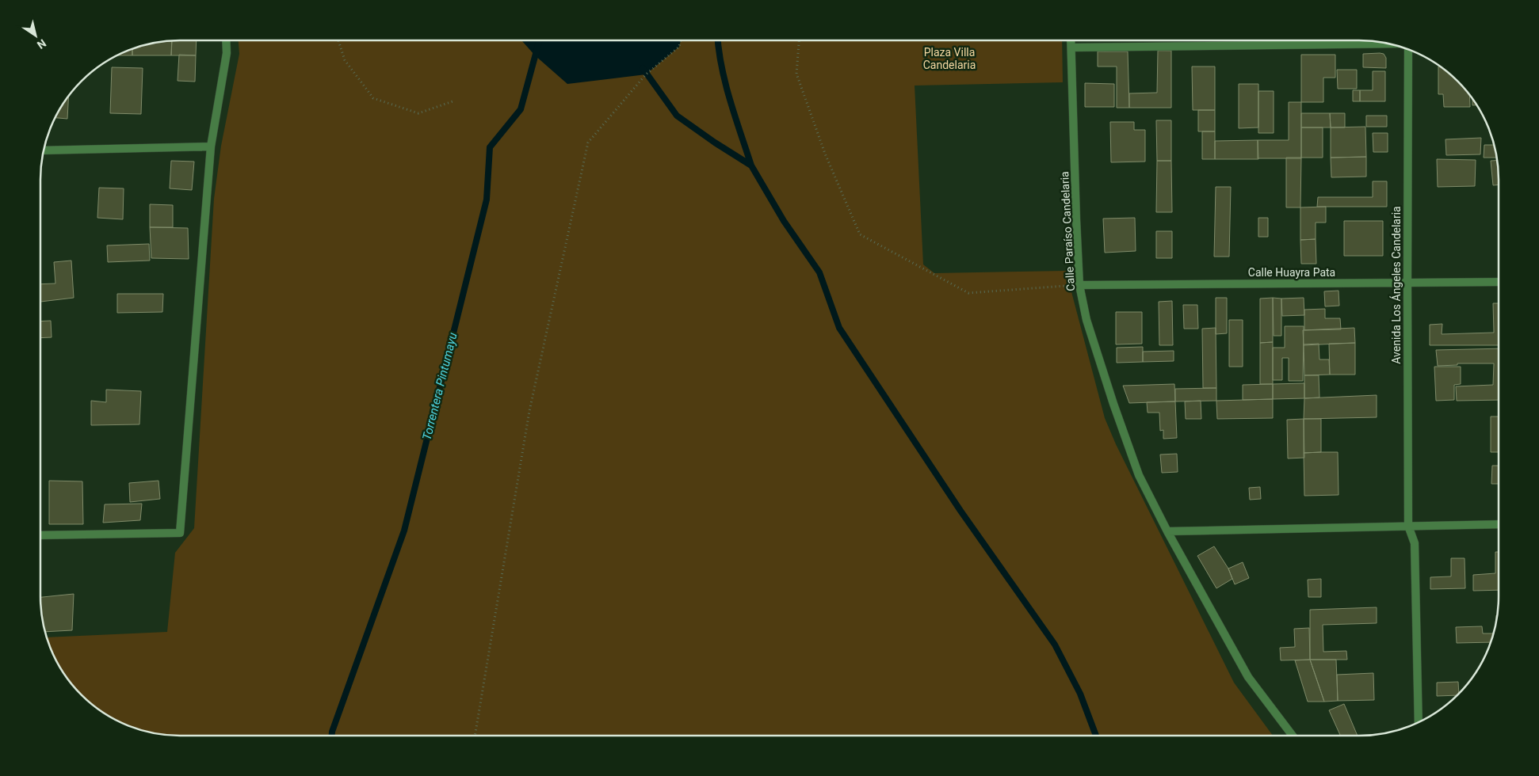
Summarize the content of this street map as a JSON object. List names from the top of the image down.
{
  "streets": {
    "street": ["Calle Paraíso Candelaria", "Calle Huayra Pata", "Avenida Los Ángeles Candelaria"]
  },
  "crossings": [
    ["Calle Paraíso Candelaria", "Calle Huayra Pata"],
    ["Calle Huayra Pata", "Avenida Los Ángeles Candelaria"]
  ],
  "water": ["Torrentera Pintumayu"],
  "parks": ["Plaza Villa Candelaria"],
  "north": "bottom right"
}
